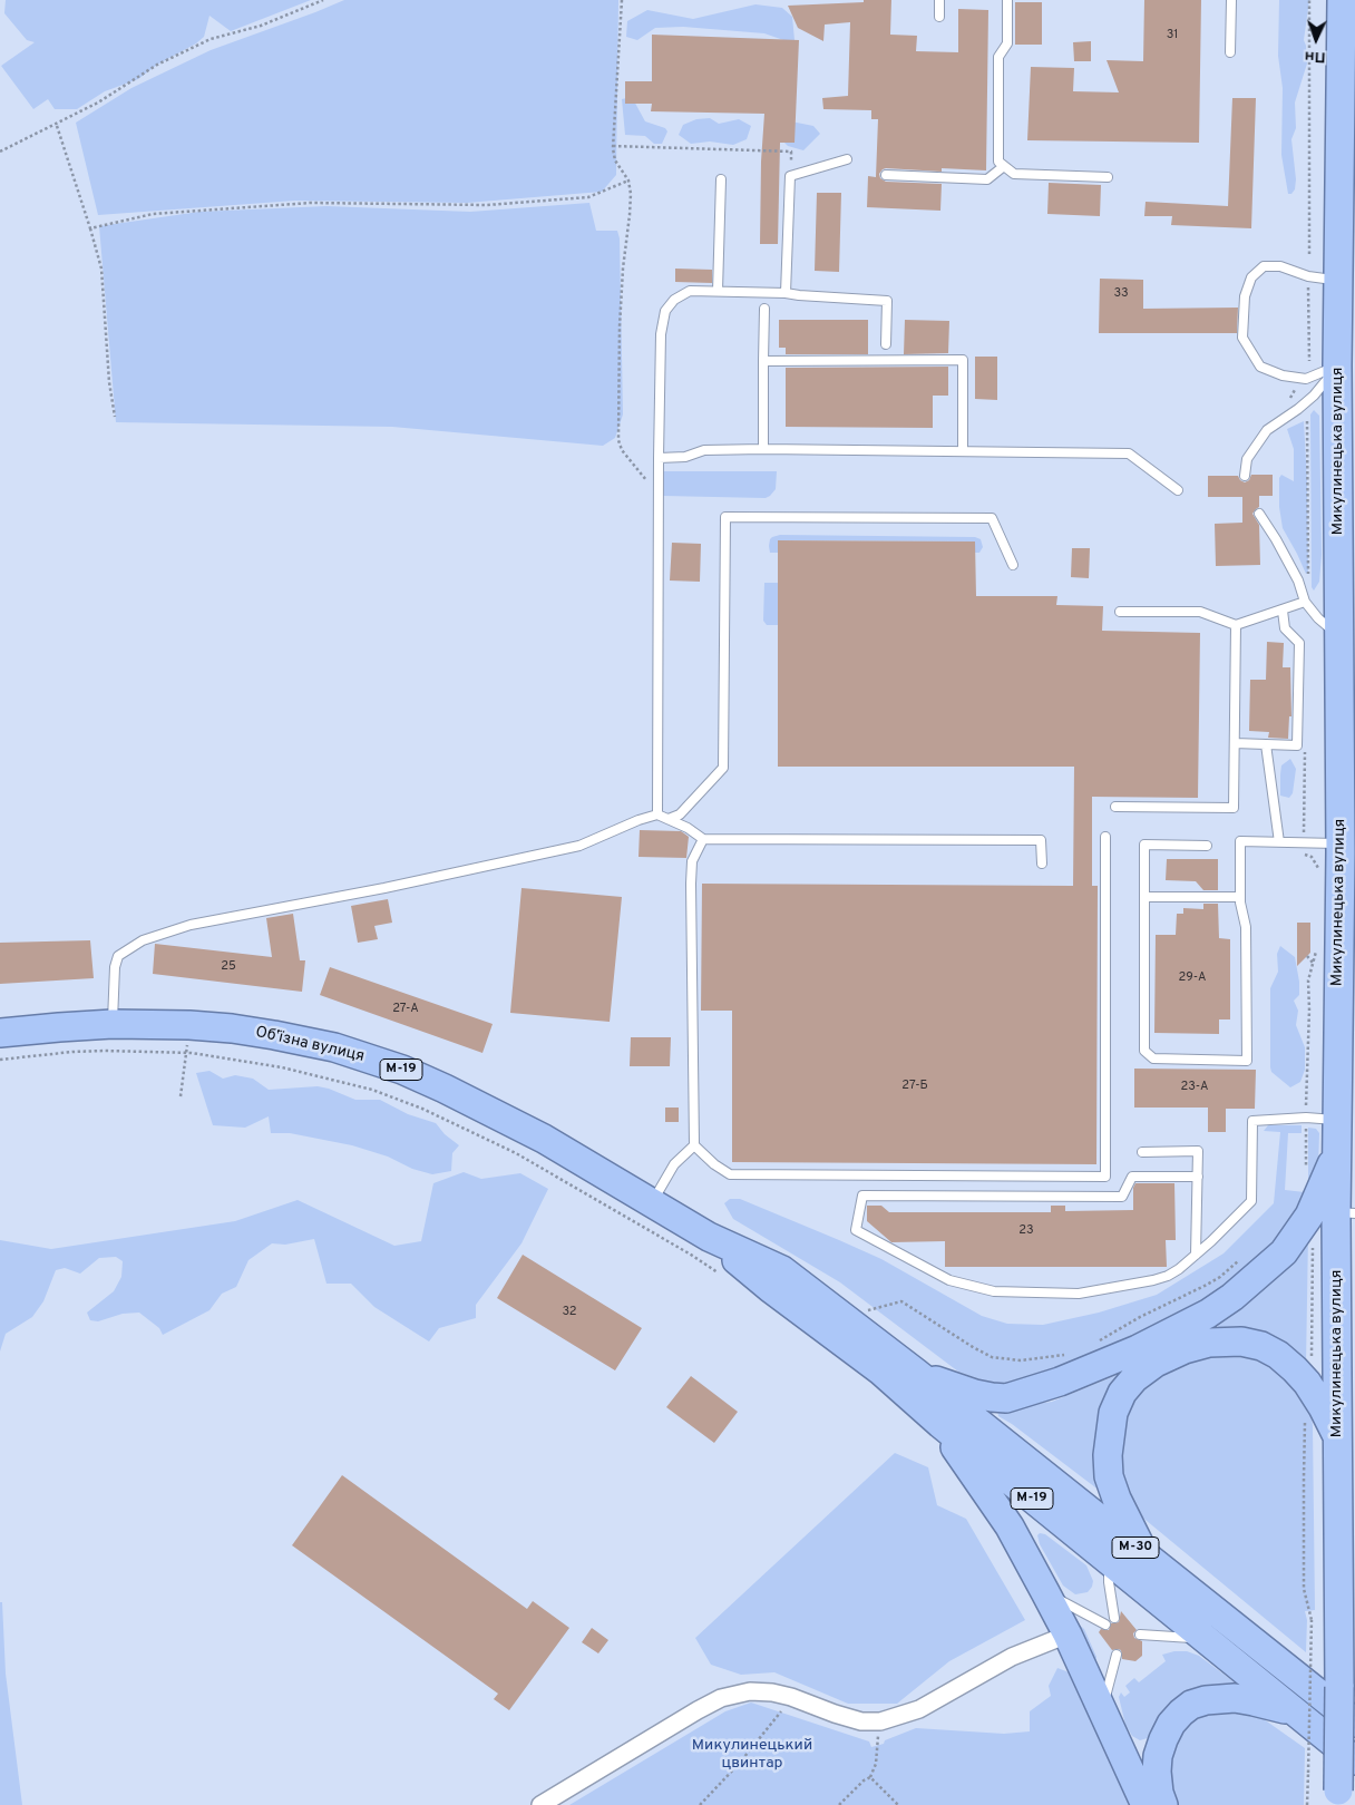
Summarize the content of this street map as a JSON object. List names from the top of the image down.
{
  "streets": {
    "highway": [
      "Микулинецька вулиця",
      "Обʼїзна вулиця",
      "М-19",
      "М-30"
    ]
  },
  "crossings": [
    ["Микулинецька вулиця", "М-19"],
    ["Обʼїзна вулиця", "М-19"],
    ["М-19", "М-30"]
  ],
  "parks": ["Микулинецький цвинтар"],
  "house_numbers": [
    "31",
    "33",
    "25",
    "29-А",
    "27-А",
    "27-Б",
    "23-А",
    "23",
    "32"
  ],
  "north": "bottom"
}
